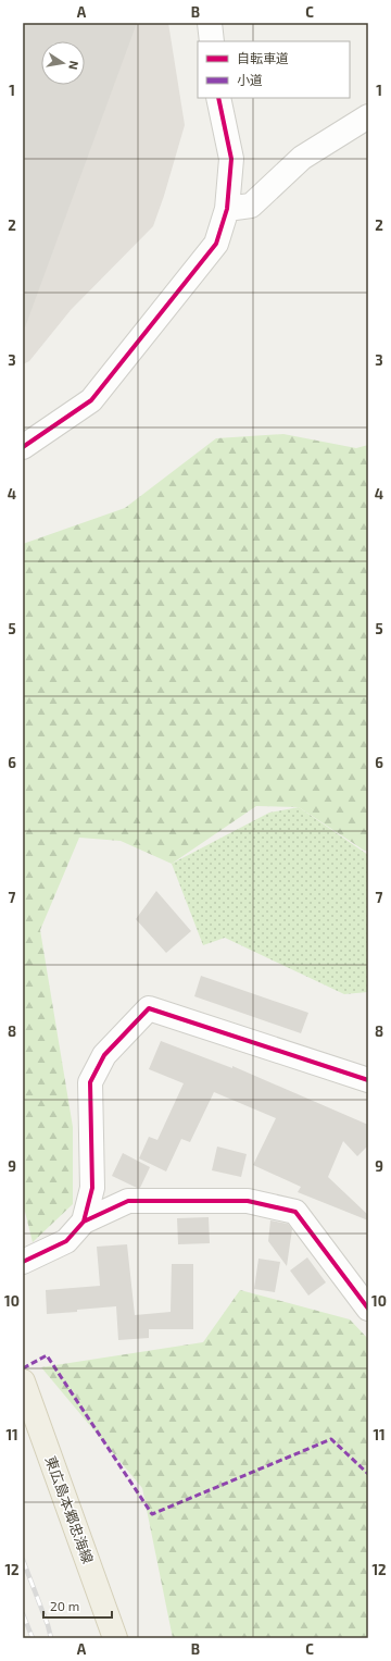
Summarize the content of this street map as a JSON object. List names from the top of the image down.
{
  "streets": {
    "main road": ["東広島本郷忠海線"]
  },
  "legend": ["自転車道", "小道"],
  "scale_bar": "20 m",
  "north": "right",
  "grid": {
    "columns": ["A", "B", "C"],
    "rows": [
      "1",
      "2",
      "3",
      "4",
      "5",
      "6",
      "7",
      "8",
      "9",
      "10",
      "11",
      "12"
    ]
  }
}
